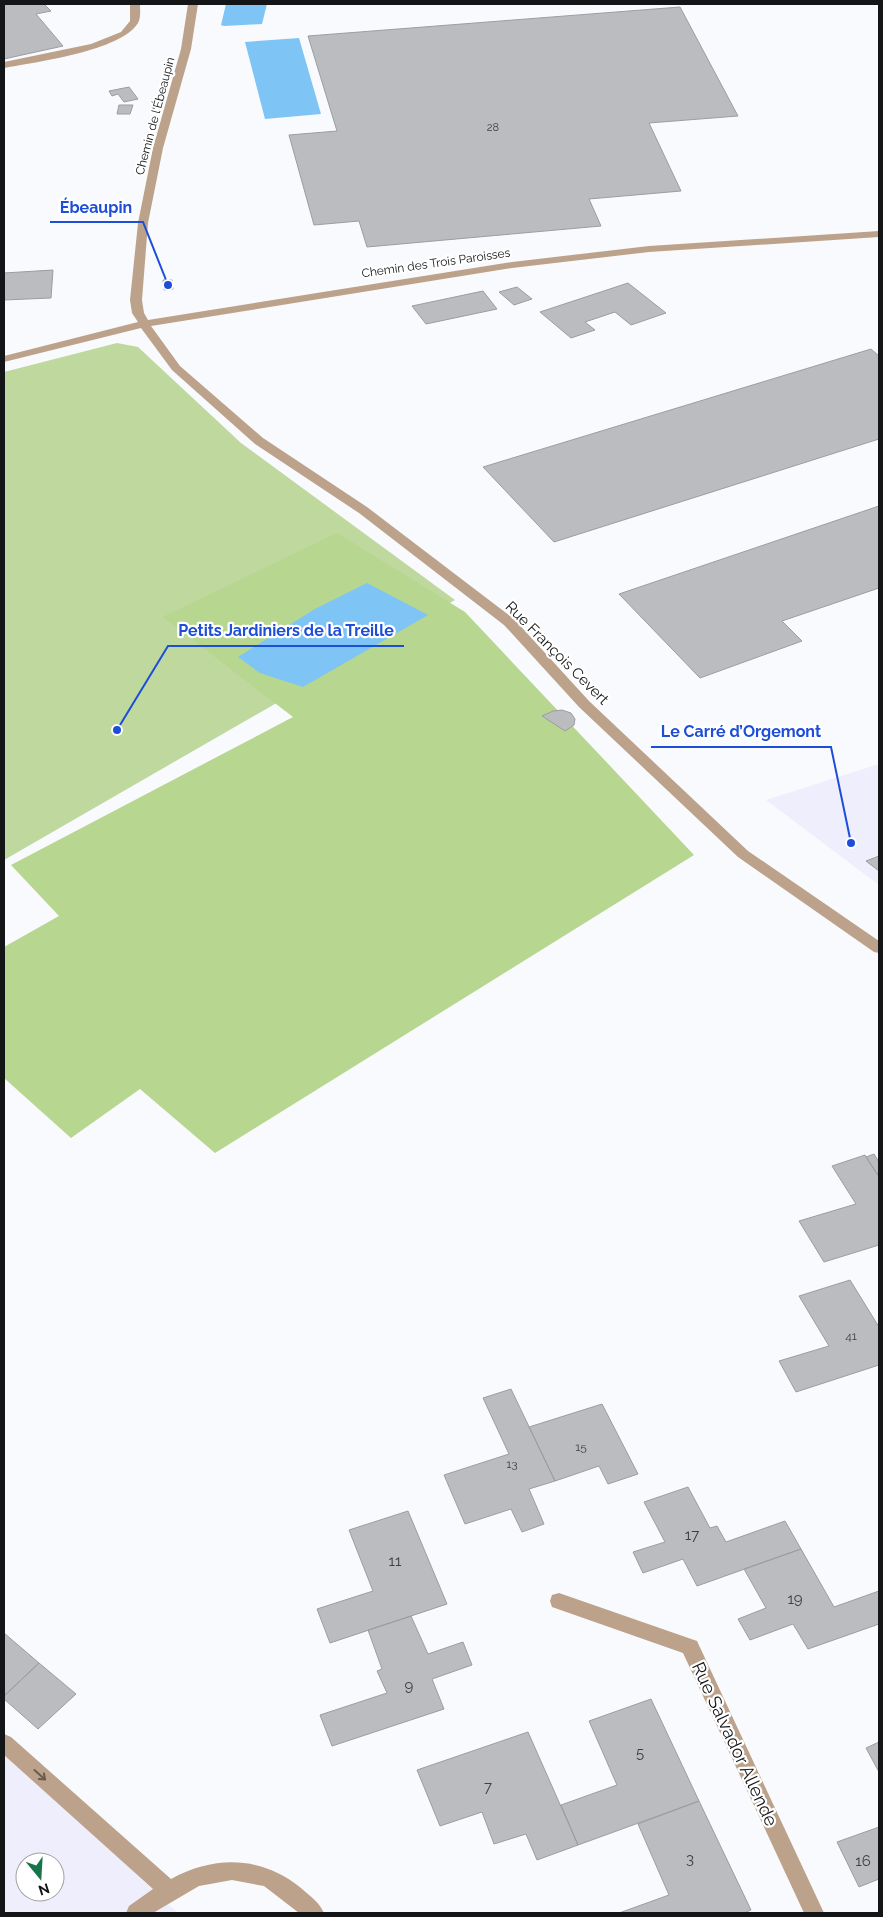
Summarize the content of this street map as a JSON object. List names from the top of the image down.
{
  "streets": {
    "street": [
      "Chemin de l'Ébeaupin",
      "Chemin des Trois Paroisses",
      "Rue François Cevert",
      "Rue Salvador Allende"
    ]
  },
  "crossings": [
    ["Chemin de l'Ébeaupin", "Chemin des Trois Paroisses"],
    ["Chemin de l'Ébeaupin", "Rue François Cevert"],
    ["Chemin des Trois Paroisses", "Rue François Cevert"]
  ],
  "places": ["Ébeaupin", "Petits Jardiniers de la Treille", "Le Carré d’Orgemont"],
  "house_numbers": [
    "28",
    "41",
    "15",
    "13",
    "17",
    "11",
    "19",
    "9",
    "5",
    "7",
    "3",
    "16"
  ],
  "north": "bottom"
}
